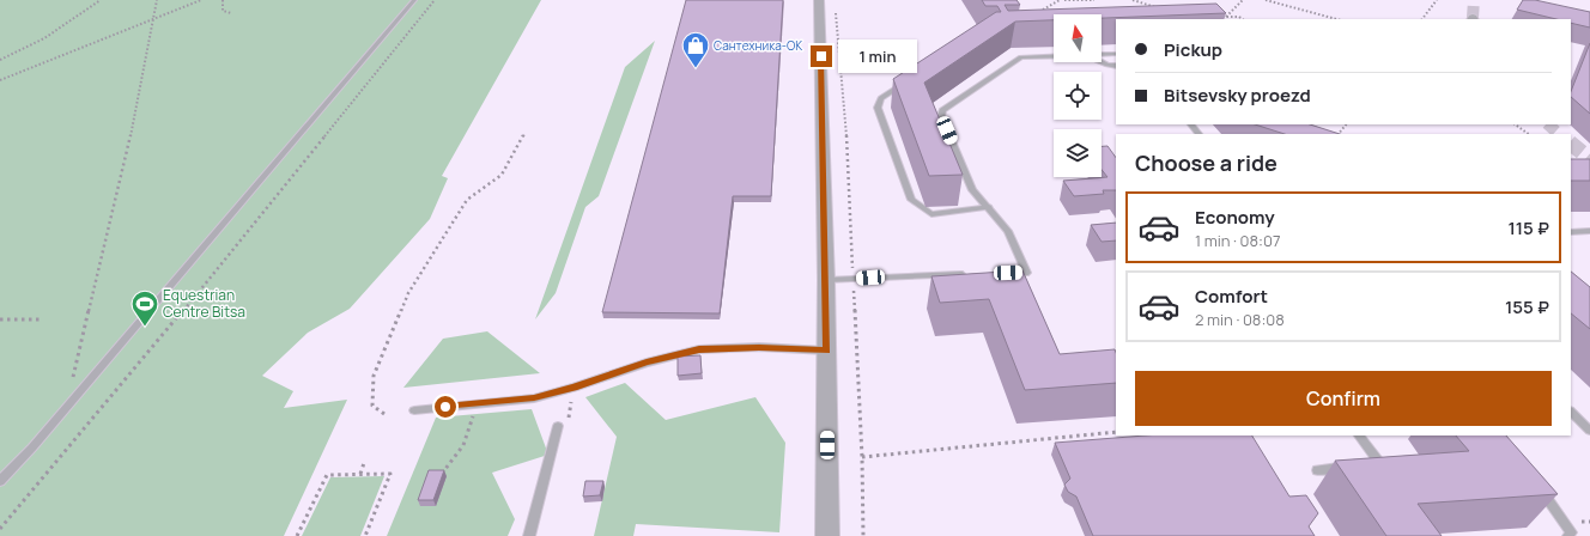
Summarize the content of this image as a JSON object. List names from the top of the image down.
{
  "places": {
    "shop": ["Сантехника-ОК"],
    "sports": ["Equestrian Centre Bitsa"]
  },
  "north": "top",
  "page": {
    "banner": ["Pickup", "Bitsevsky proezd"],
    "bubble": "1 min",
    "heading": "Choose a ride",
    "list": [
      {
        "name": "Economy",
        "note": "1 min · 08:07",
        "value": "115 ₽"
      },
      {
        "name": "Comfort",
        "note": "2 min · 08:08",
        "value": "155 ₽"
      }
    ],
    "buttons": "Confirm"
  }
}
